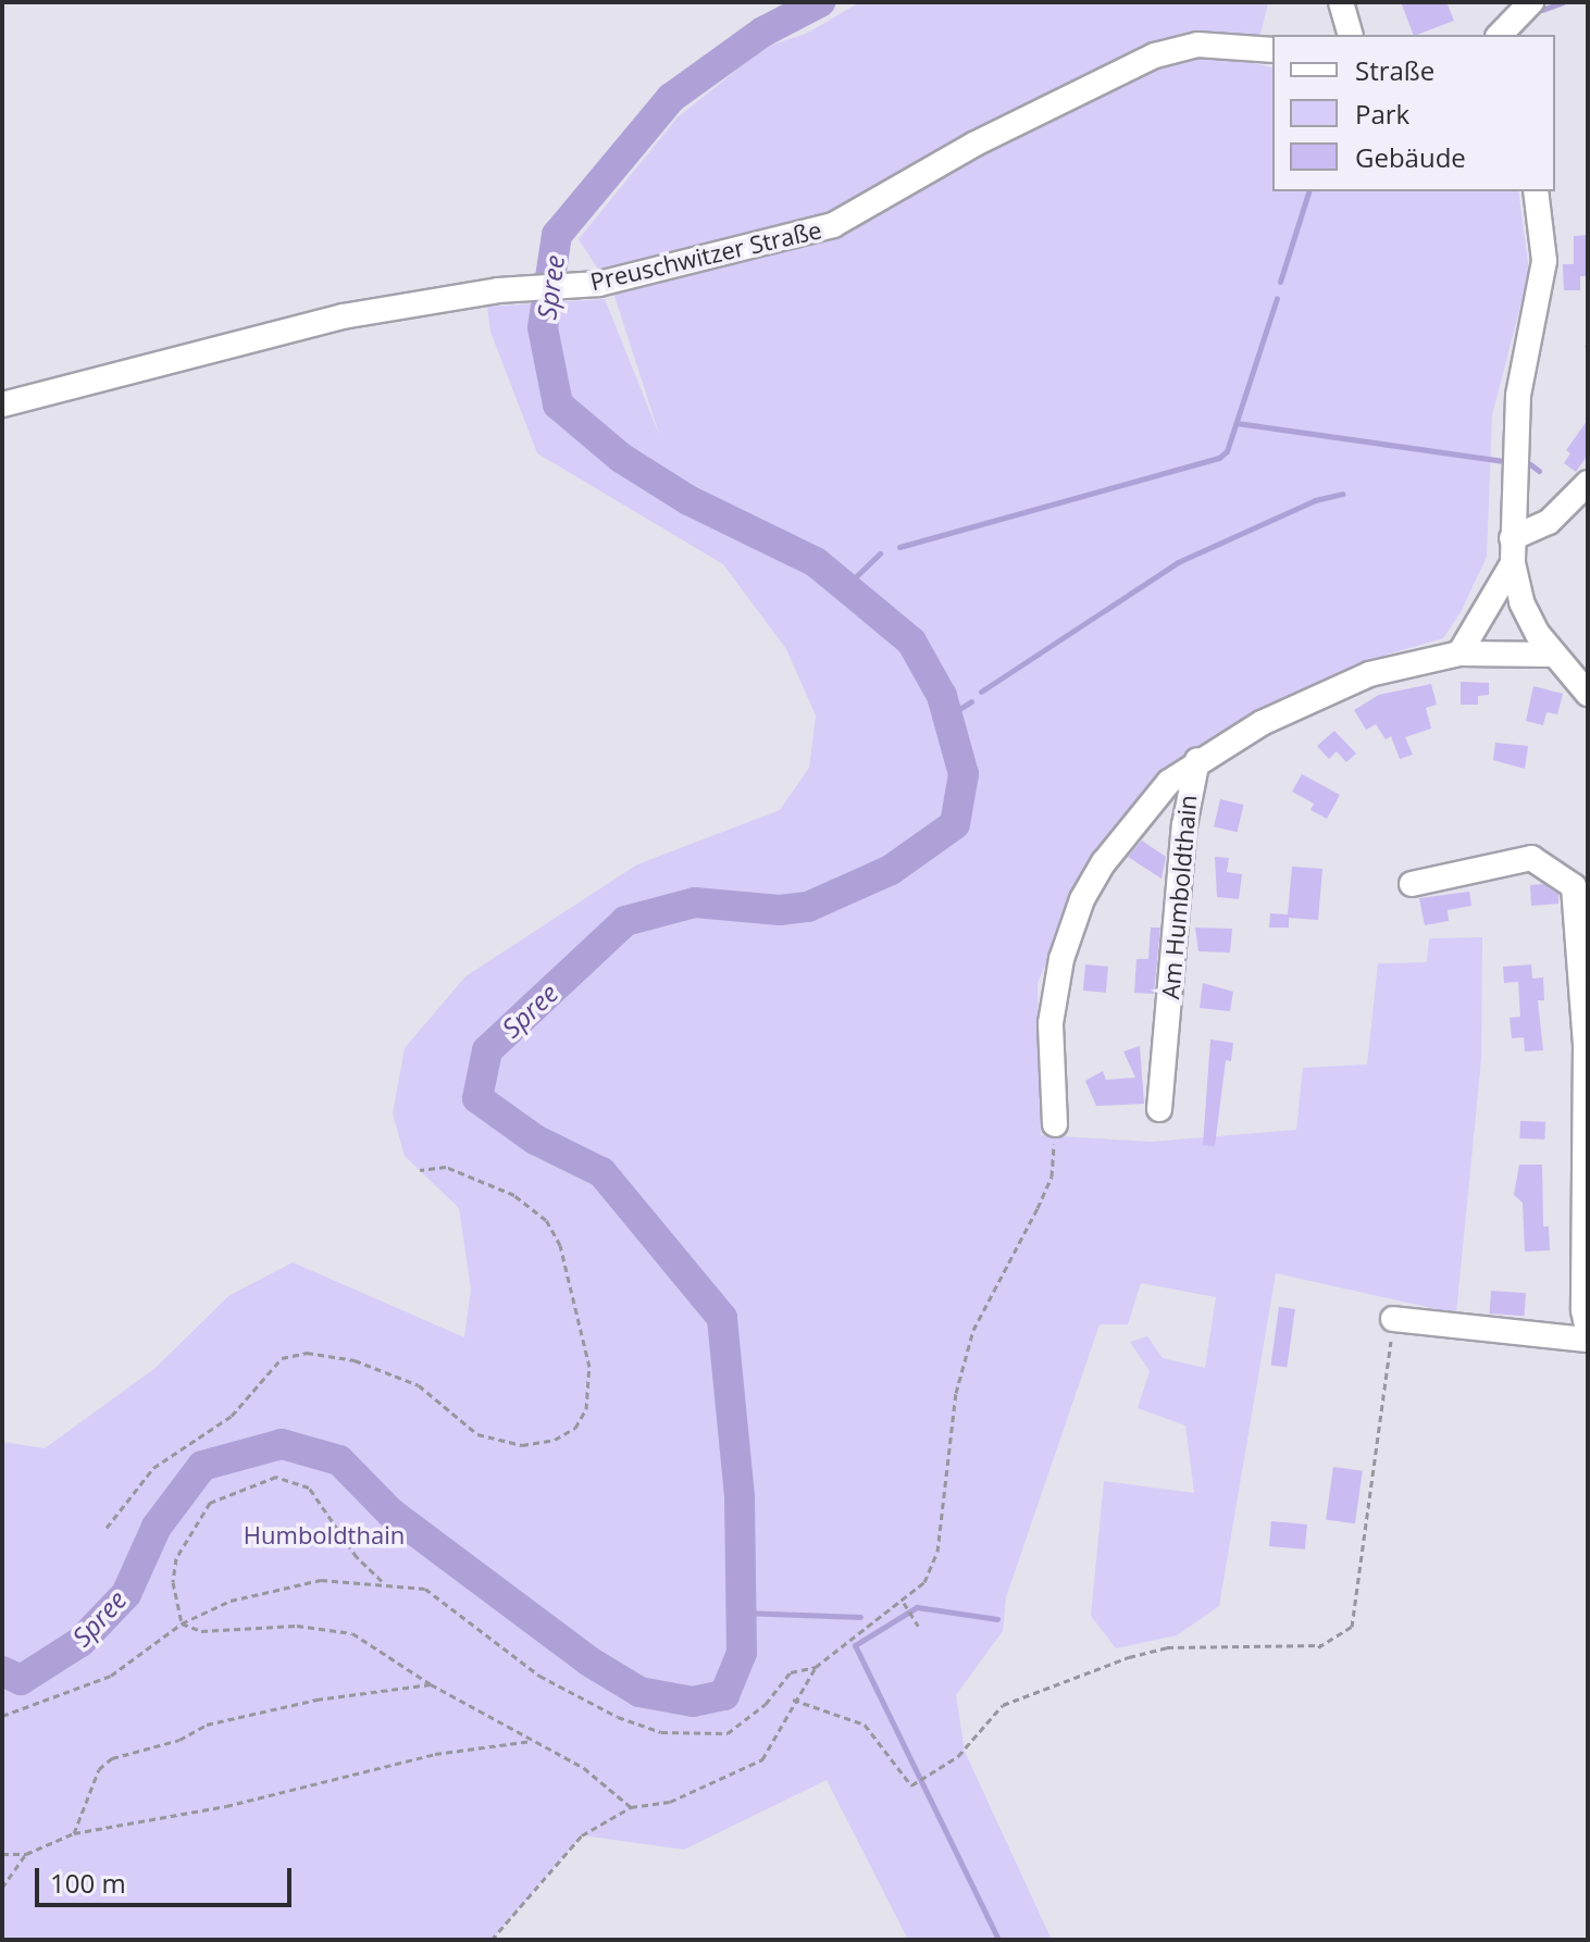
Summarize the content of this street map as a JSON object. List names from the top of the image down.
{
  "streets": {
    "street": ["Preuschwitzer Straße", "Am Humboldthain"]
  },
  "water": ["Spree"],
  "parks": ["Humboldthain"],
  "legend": ["Straße", "Park", "Gebäude"],
  "scale_bar": "100 m"
}
